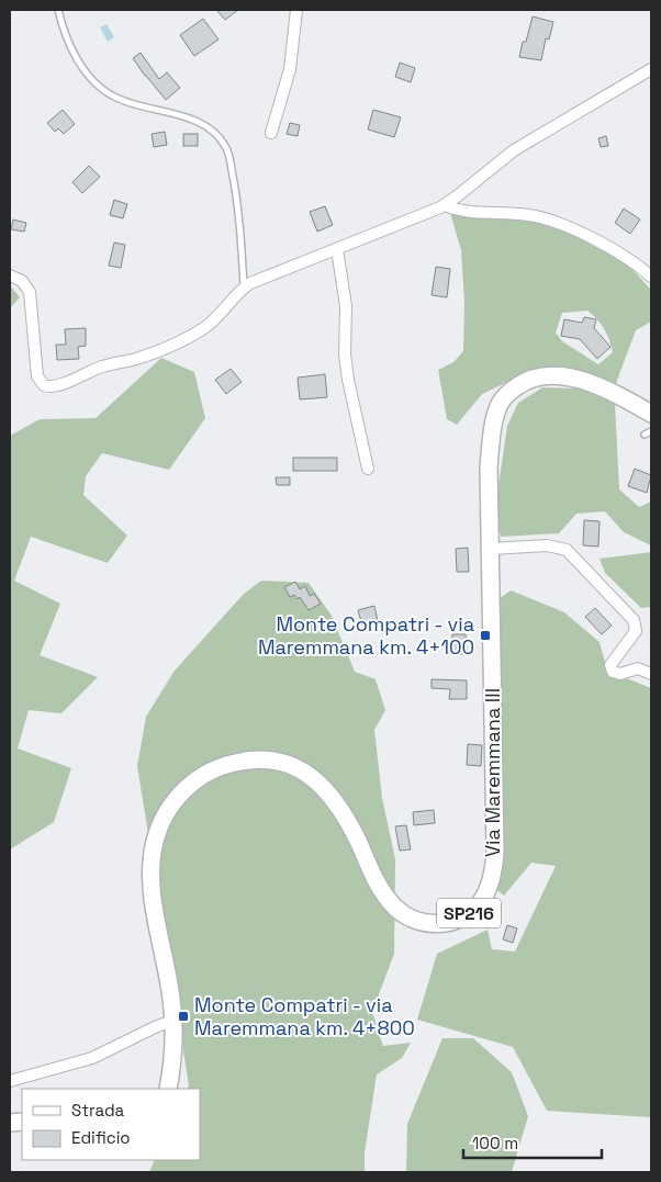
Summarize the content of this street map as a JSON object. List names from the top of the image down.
{
  "streets": {
    "main road": ["Via Maremmana III", "SP216"]
  },
  "places": {
    "transit": ["Monte Compatri - via Maremmana km. 4+100", "Monte Compatri - via Maremmana km. 4+800"]
  },
  "legend": ["Strada", "Edificio"],
  "scale_bar": "100 m"
}
